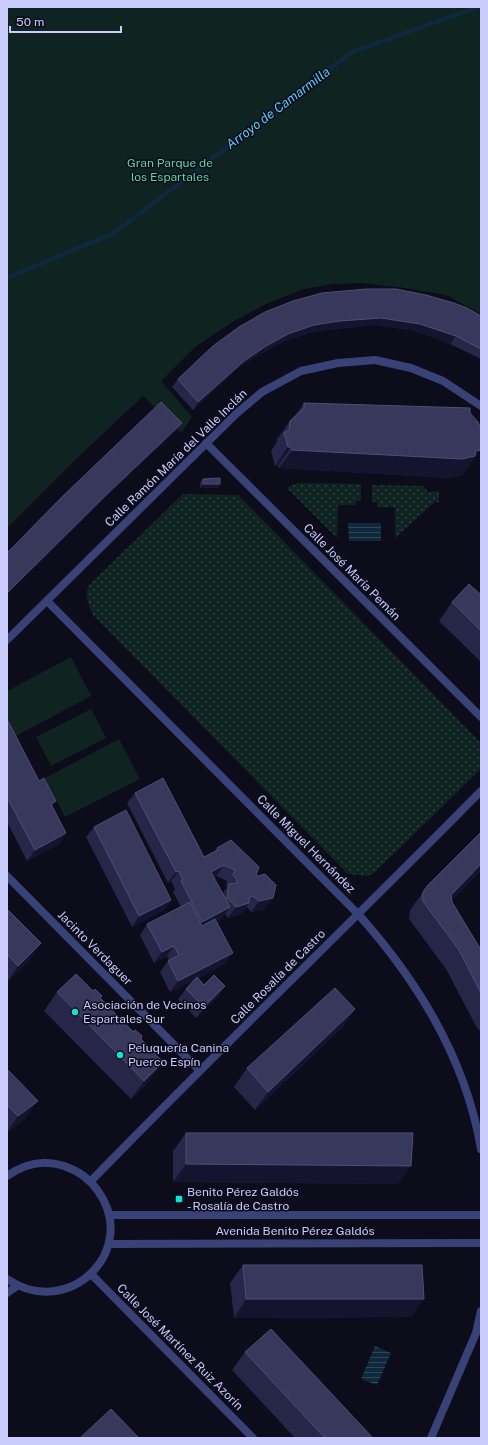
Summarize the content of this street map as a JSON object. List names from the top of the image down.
{
  "streets": {
    "street": [
      "Calle Ramón María del Valle Inclán",
      "Calle José María Pemán",
      "Calle Miguel Hernández",
      "Jacinto Verdaguer",
      "Calle Rosalía de Castro",
      "Avenida Benito Pérez Galdós",
      "Calle José Martínez Ruiz Azorín"
    ]
  },
  "crossings": [
    ["Calle Ramón María del Valle Inclán", "Calle José María Pemán"],
    ["Calle Ramón María del Valle Inclán", "Calle Miguel Hernández"],
    ["Calle Miguel Hernández", "Calle Rosalía de Castro"],
    ["Jacinto Verdaguer", "Calle Rosalía de Castro"]
  ],
  "water": ["Arroyo de Camarmilla"],
  "parks": ["Gran Parque de los Espartales"],
  "places": {
    "other": ["Asociación de Vecinos Espartales Sur", "Peluquería Canina Puerco Espín"],
    "transit": ["Benito Pérez Galdós - Rosalía de Castro"]
  },
  "scale_bar": "50 m"
}
